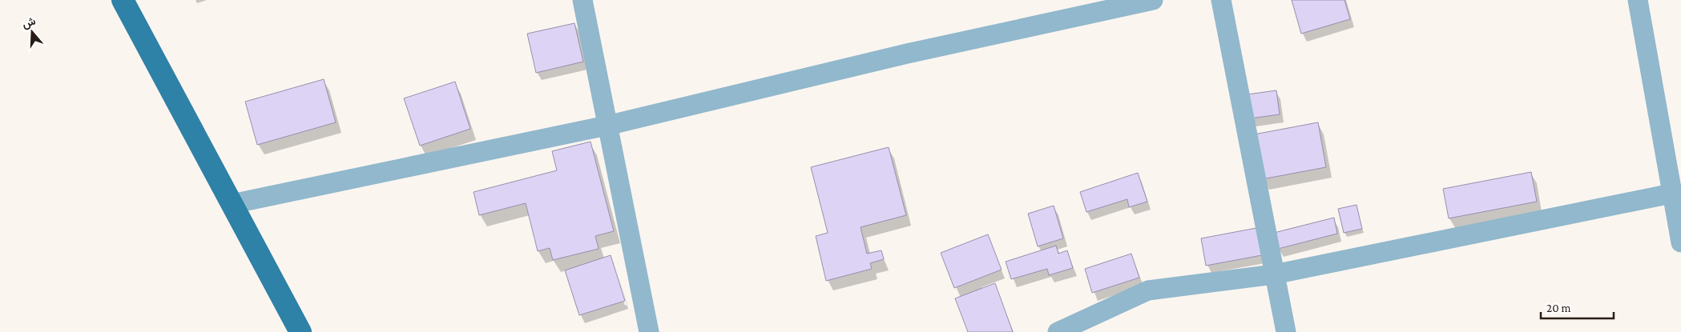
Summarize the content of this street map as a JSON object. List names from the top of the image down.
{
  "scale_bar": "20 m",
  "north": "top"
}
